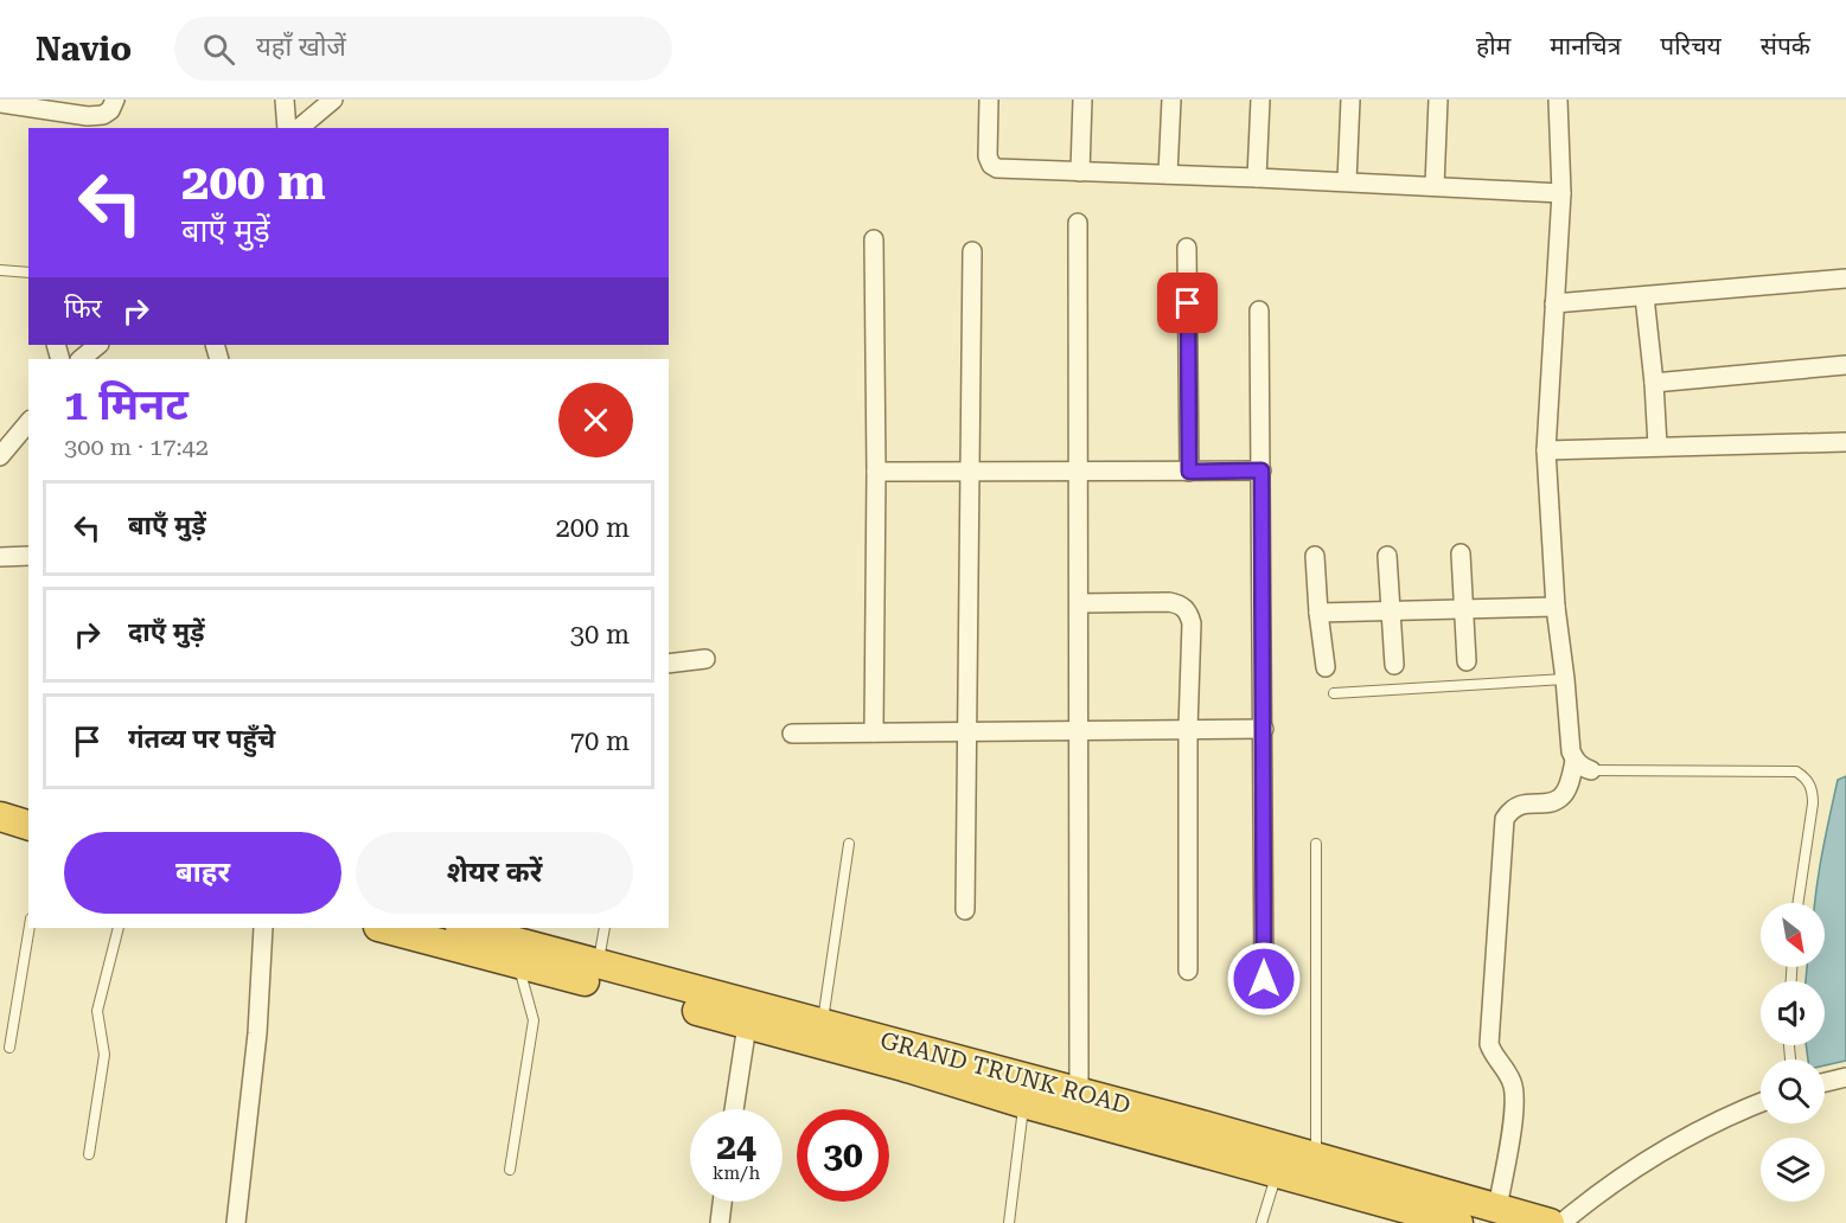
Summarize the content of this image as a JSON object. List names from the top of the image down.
{
  "streets": {
    "highway": ["GRAND TRUNK ROAD"]
  },
  "north": "bottom right",
  "page": {
    "header": "Navio",
    "search": "यहाँ खोजें",
    "nav": [
      "होम",
      "मानचित्र",
      "परिचय",
      "संपर्क"
    ],
    "turn": ["200 m", "बाएँ मुड़ें"],
    "then": "फिर",
    "heading": ["1 मिनट", "300 m · 17:42"],
    "list": [
      {
        "name": "बाएँ मुड़ें",
        "value": "200 m"
      },
      {
        "name": "दाएँ मुड़ें",
        "value": "30 m"
      },
      {
        "name": "गंतव्य पर पहुँचे",
        "value": "70 m"
      }
    ],
    "buttons": ["बाहर", "शेयर करें"],
    "speed": "24 km/h",
    "limit": "30"
  }
}
